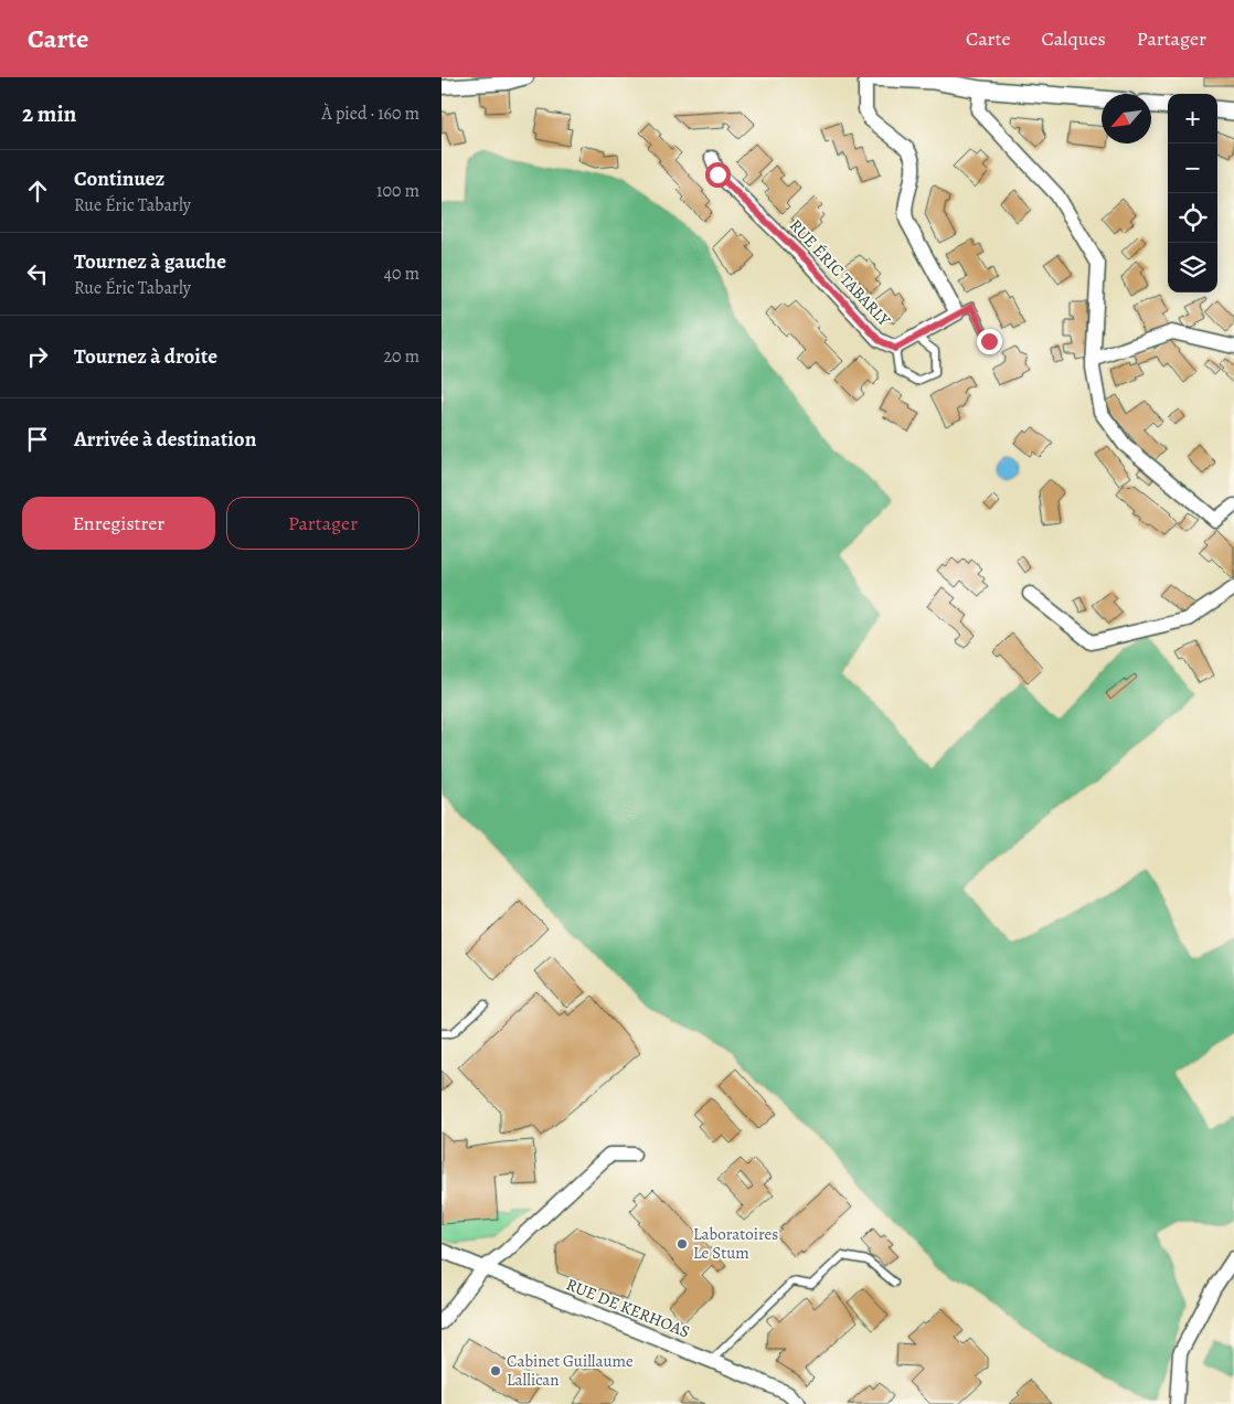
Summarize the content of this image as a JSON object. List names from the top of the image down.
{
  "streets": {
    "street": ["RUE ÉRIC TABARLY", "RUE DE KERHOAS"]
  },
  "places": ["Laboratoires Le Stum", "Cabinet Guillaume Lallican"],
  "north": "bottom left",
  "page": {
    "header": "Carte",
    "nav": ["Carte", "Calques", "Partager"],
    "heading": ["2 min", "À pied · 160 m"],
    "map_buttons": ["+", "−"],
    "list": [
      ["Continuez", "Rue Éric Tabarly", "100 m"],
      ["Tournez à gauche", "Rue Éric Tabarly", "40 m"],
      ["Tournez à droite", "20 m"],
      "Arrivée à destination"
    ],
    "buttons": ["Enregistrer", "Partager"]
  }
}
